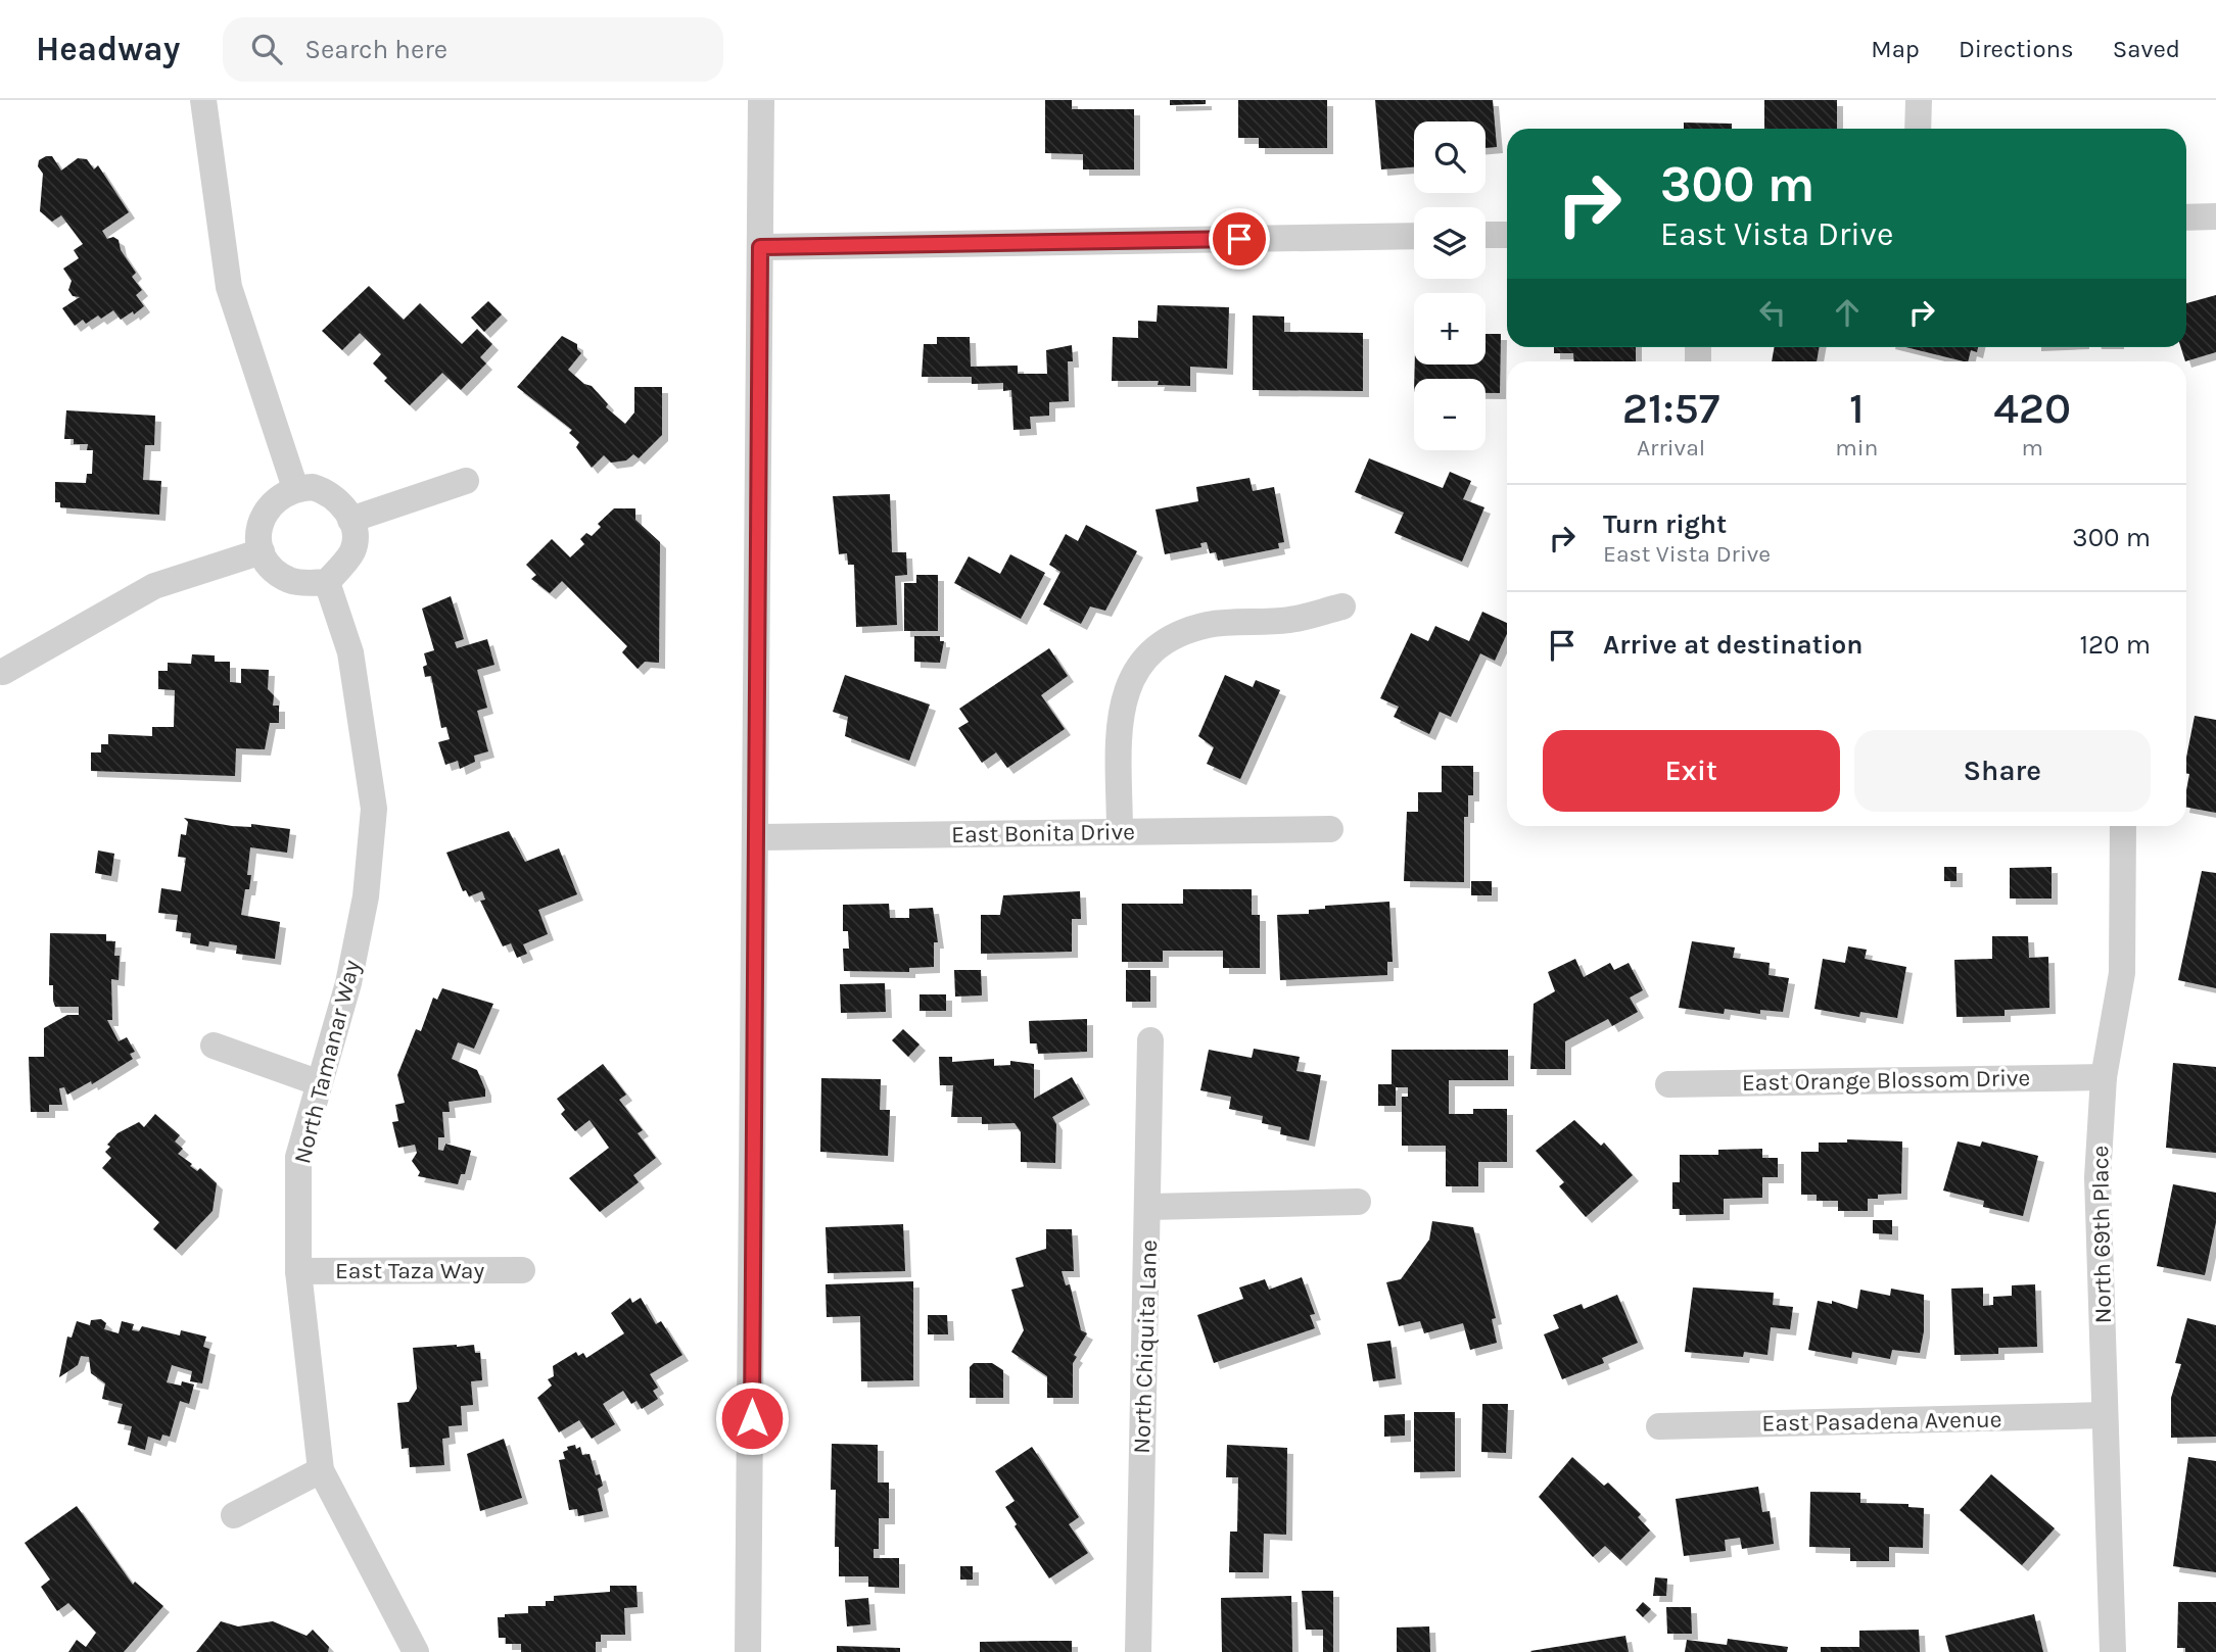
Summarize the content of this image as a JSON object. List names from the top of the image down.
{
  "streets": {
    "street": [
      "East Bonita Drive",
      "North Tamanar Way",
      "East Orange Blossom Drive",
      "North 69th Place",
      "East Taza Way",
      "North Chiquita Lane",
      "East Pasadena Avenue"
    ]
  },
  "crossings": [
    ["North Tamanar Way", "East Taza Way"],
    ["East Orange Blossom Drive", "North 69th Place"],
    ["North 69th Place", "East Pasadena Avenue"]
  ],
  "page": {
    "header": "Headway",
    "search": "Search here",
    "nav": ["Map", "Directions", "Saved"],
    "map_buttons": ["+", "−"],
    "turn": ["300 m", "East Vista Drive"],
    "eta": [
      "21:57",
      "Arrival",
      "1",
      "min",
      "420",
      "m"
    ],
    "list": [
      {
        "name": "Turn right",
        "note": "East Vista Drive",
        "value": "300 m"
      },
      {
        "name": "Arrive at destination",
        "value": "120 m"
      }
    ],
    "buttons": ["Exit", "Share"]
  }
}
